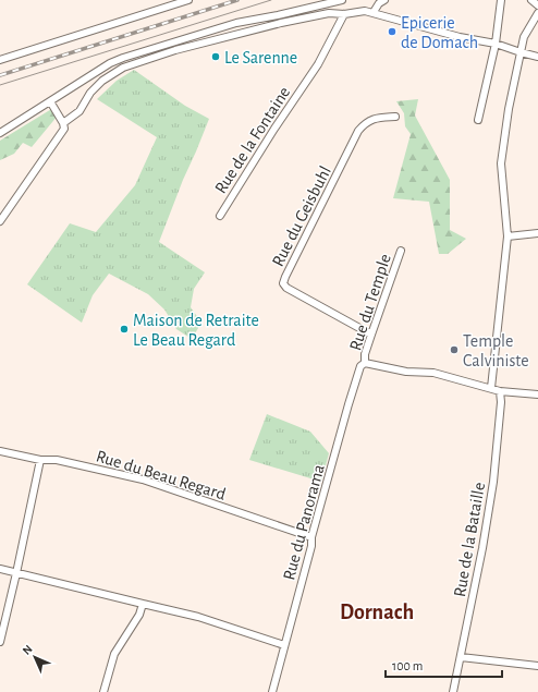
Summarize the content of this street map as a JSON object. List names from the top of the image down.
{
  "streets": {
    "street": [
      "Rue de la Fontaine",
      "Rue du Geisbuhl",
      "Rue du Temple",
      "Rue du Beau Regard",
      "Rue du Panorama",
      "Rue de la Bataille"
    ]
  },
  "crossings": [
    ["Rue du Geisbuhl", "Rue du Temple"],
    ["Rue du Temple", "Rue du Panorama"],
    ["Rue du Beau Regard", "Rue du Panorama"]
  ],
  "districts": ["Dornach"],
  "places": [
    "Epicerie de Domach",
    "Le Sarenne",
    "Maison de Retraite Le Beau Regard",
    "Temple Calviniste"
  ],
  "scale_bar": "100 m",
  "north": "top left"
}
